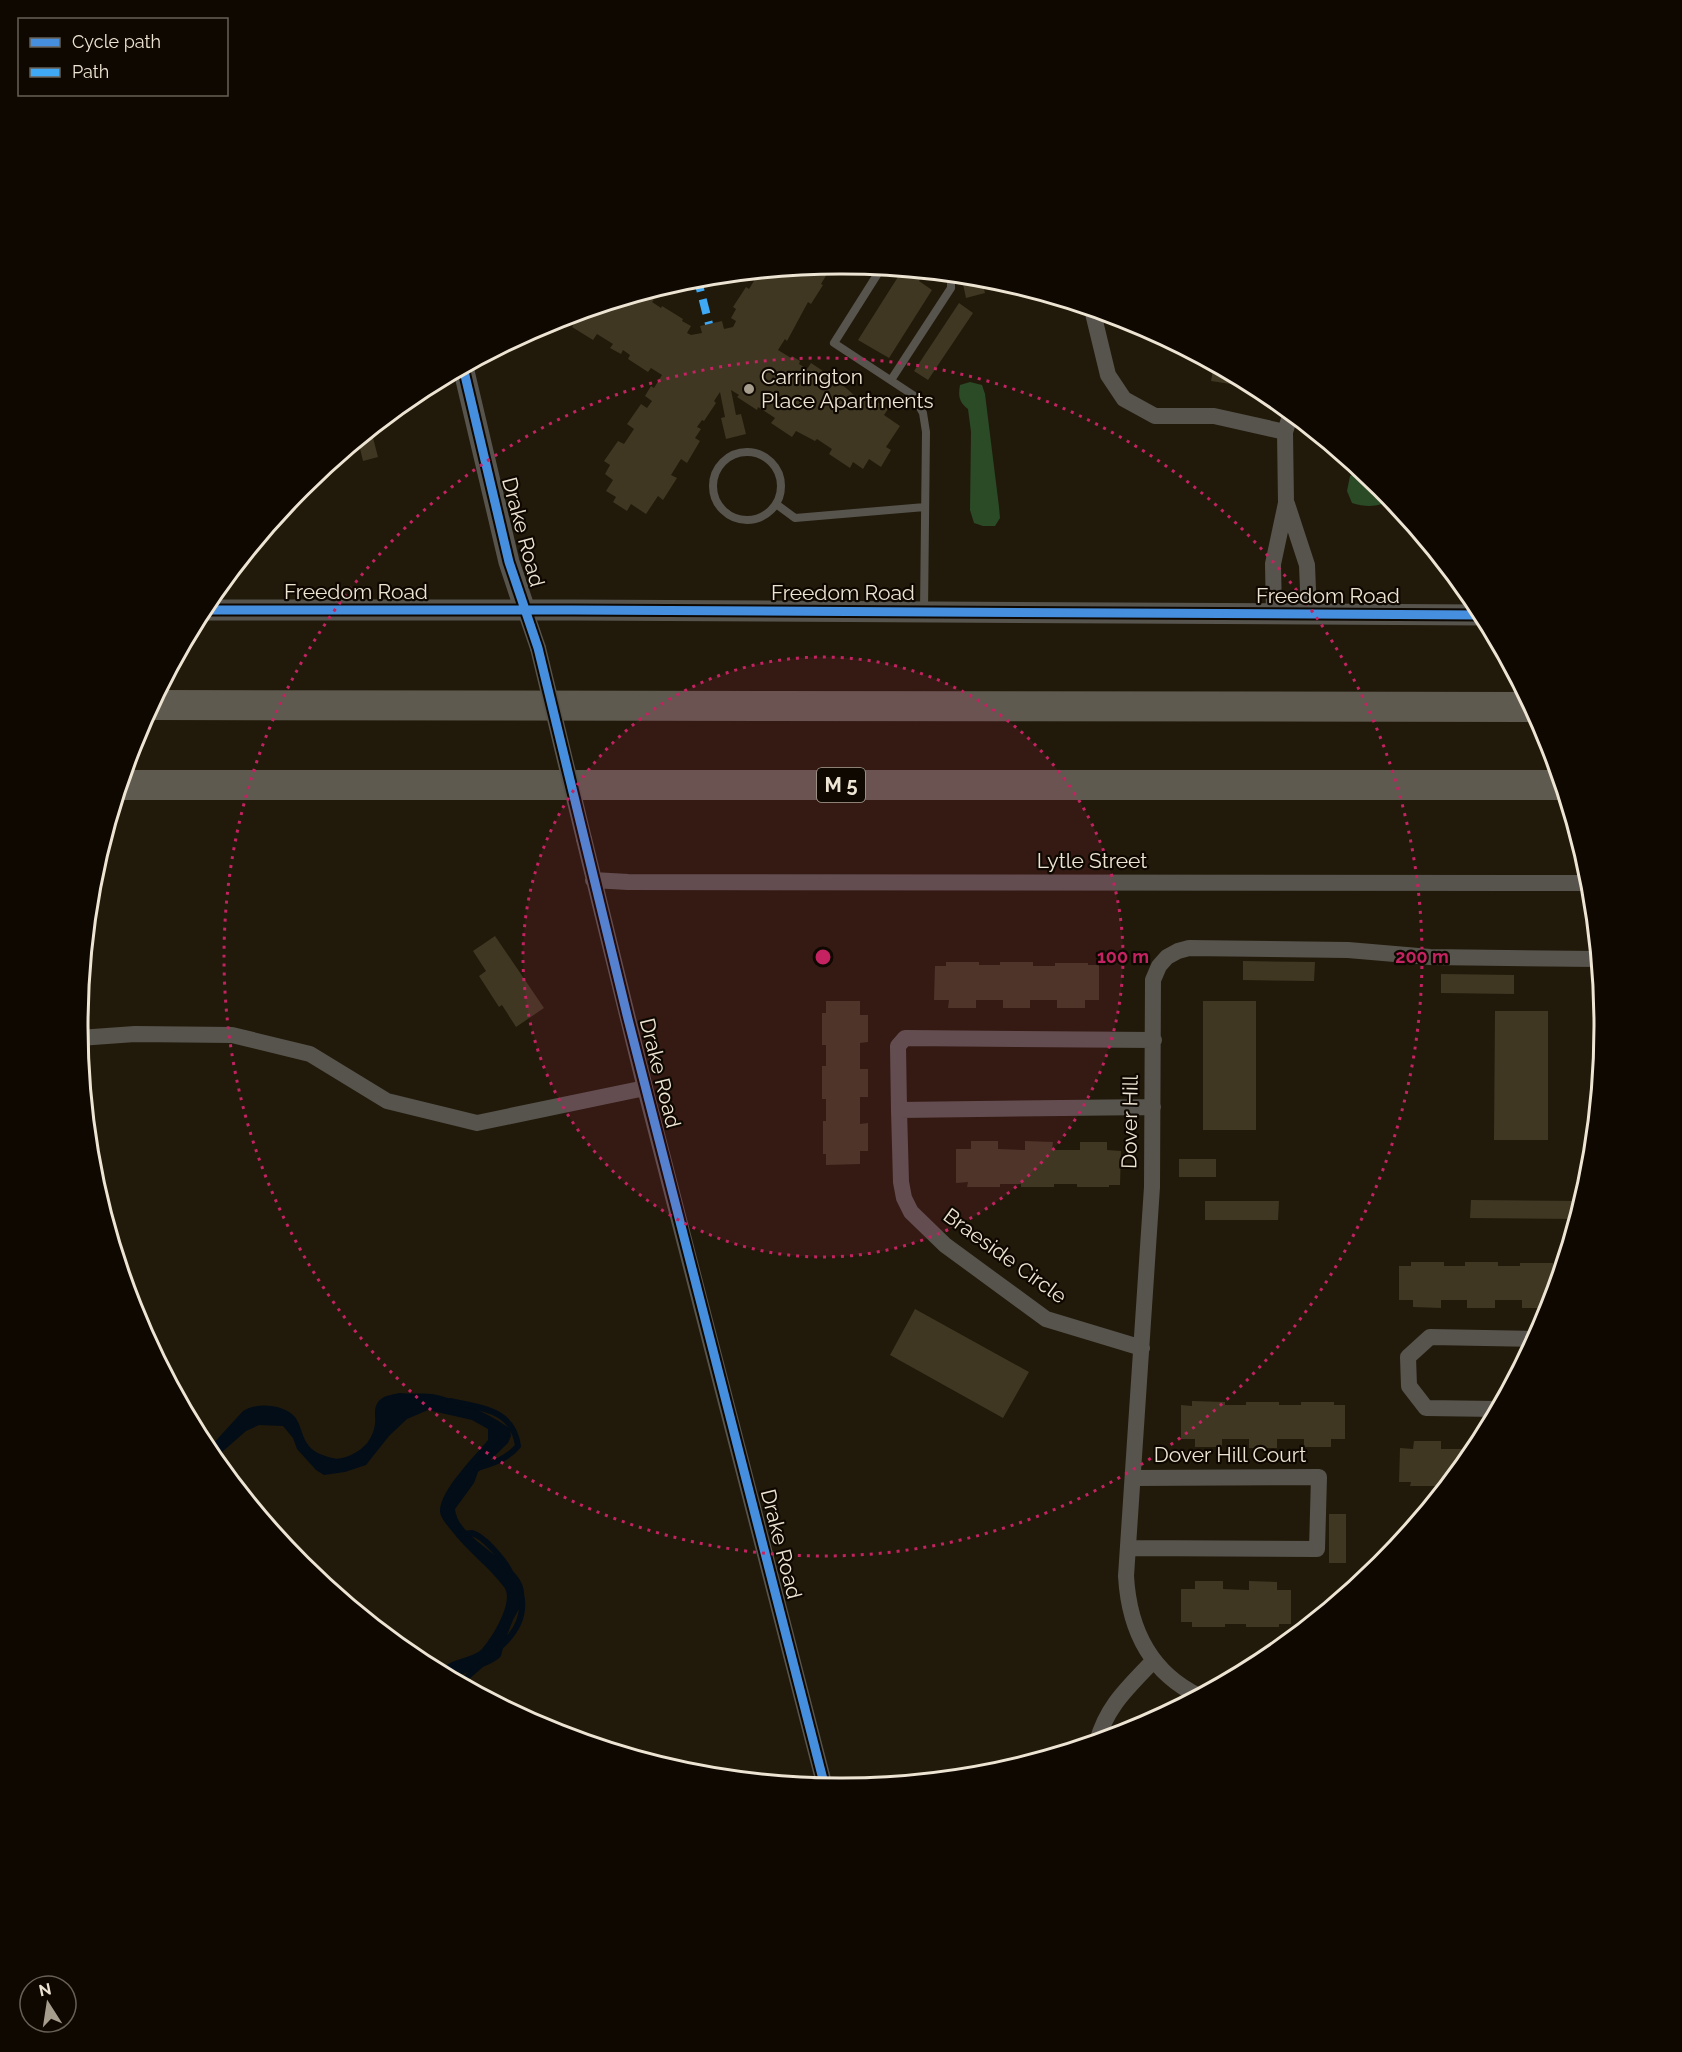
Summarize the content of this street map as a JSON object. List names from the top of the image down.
{
  "streets": {
    "highway": ["M 5"],
    "street": [
      "Drake Road",
      "Freedom Road",
      "Lytle Street",
      "Dover Hill",
      "Braeside Circle",
      "Dover Hill Court"
    ]
  },
  "crossings": [
    ["Drake Road", "Freedom Road"],
    ["Drake Road", "Lytle Street"],
    ["Dover Hill", "Braeside Circle"],
    ["Dover Hill", "Dover Hill Court"]
  ],
  "places": ["Carrington Place Apartments"],
  "legend": ["Cycle path", "Path"],
  "north": "top",
  "rings": ["100 m", "200 m"]
}
